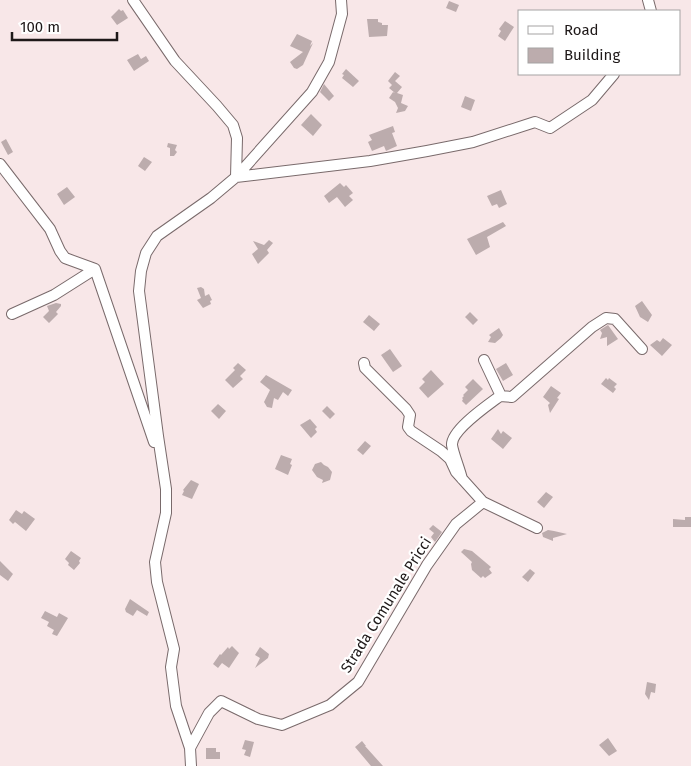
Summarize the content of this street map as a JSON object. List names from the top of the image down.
{
  "streets": {
    "street": ["Strada Comunale Pricci"]
  },
  "legend": ["Road", "Building"],
  "scale_bar": "100 m"
}
